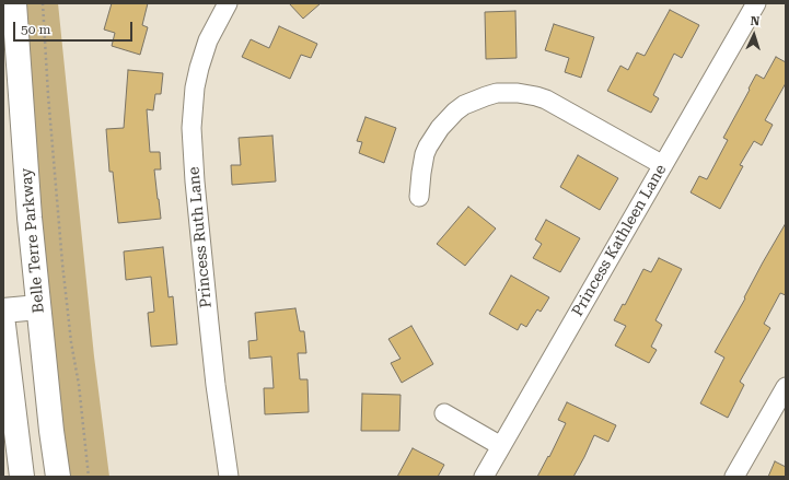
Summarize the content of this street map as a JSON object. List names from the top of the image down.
{
  "streets": {
    "main road": ["Belle Terre Parkway"],
    "street": ["Princess Ruth Lane", "Princess Kathleen Lane"]
  },
  "scale_bar": "50 m",
  "north": "top"
}
